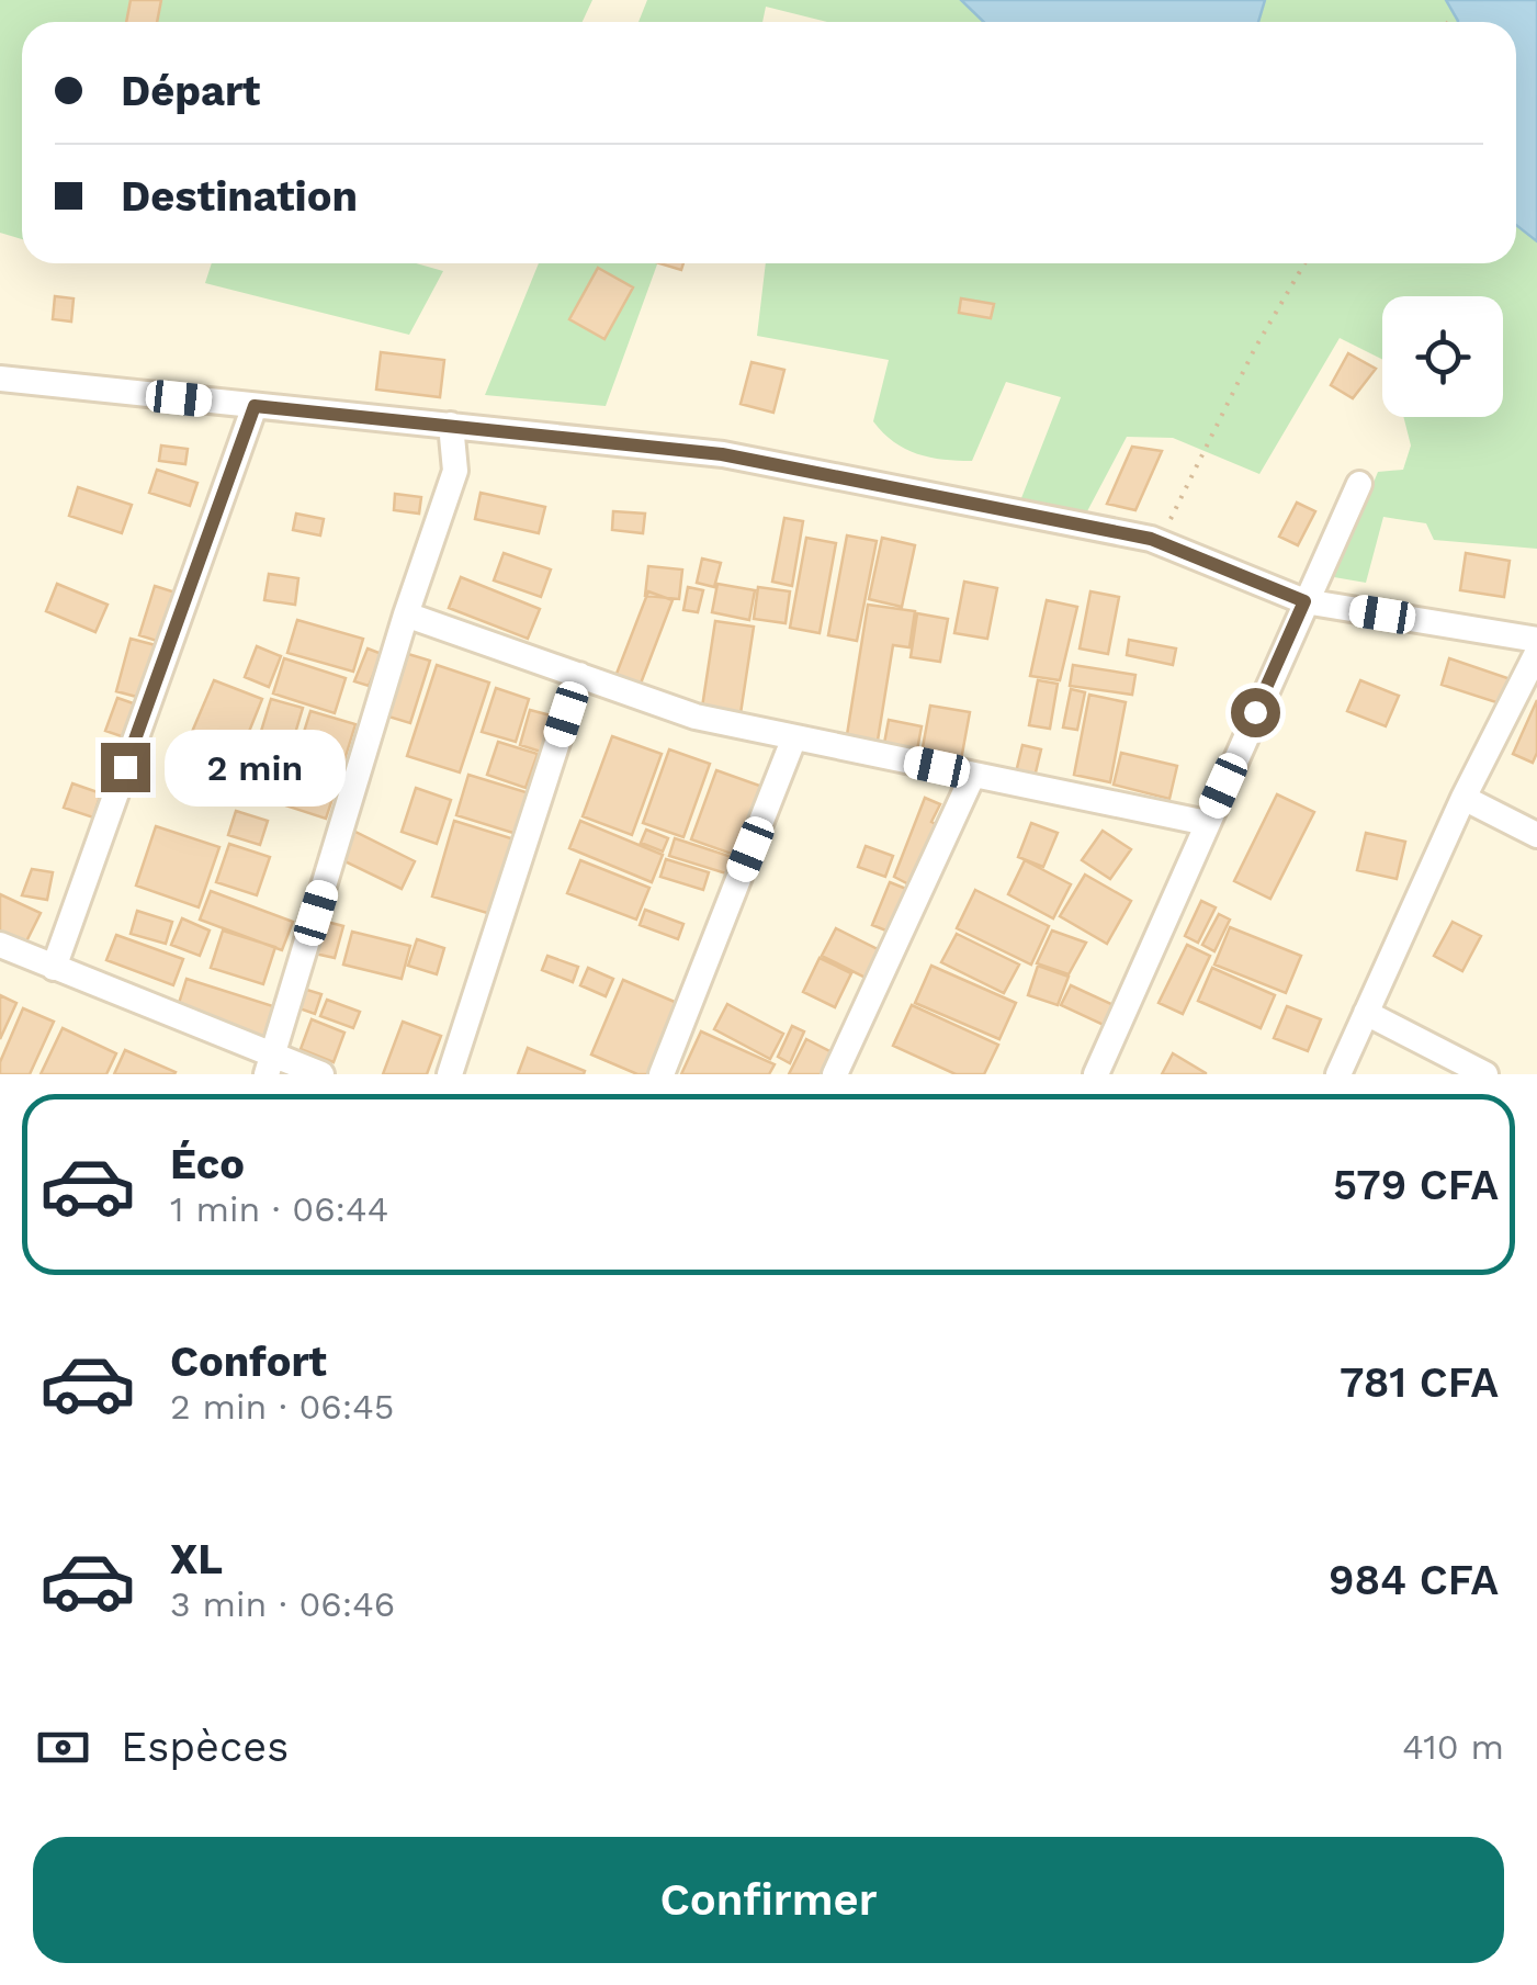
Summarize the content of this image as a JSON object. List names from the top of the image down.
{
  "page": {
    "banner": ["Départ", "Destination"],
    "bubble": "2 min",
    "list": [
      {
        "name": "Éco",
        "note": "1 min · 06:44",
        "value": "579 CFA"
      },
      {
        "name": "Confort",
        "note": "2 min · 06:45",
        "value": "781 CFA"
      },
      {
        "name": "XL",
        "note": "3 min · 06:46",
        "value": "984 CFA"
      }
    ],
    "pay": ["Espèces", "410 m"],
    "buttons": "Confirmer"
  }
}
